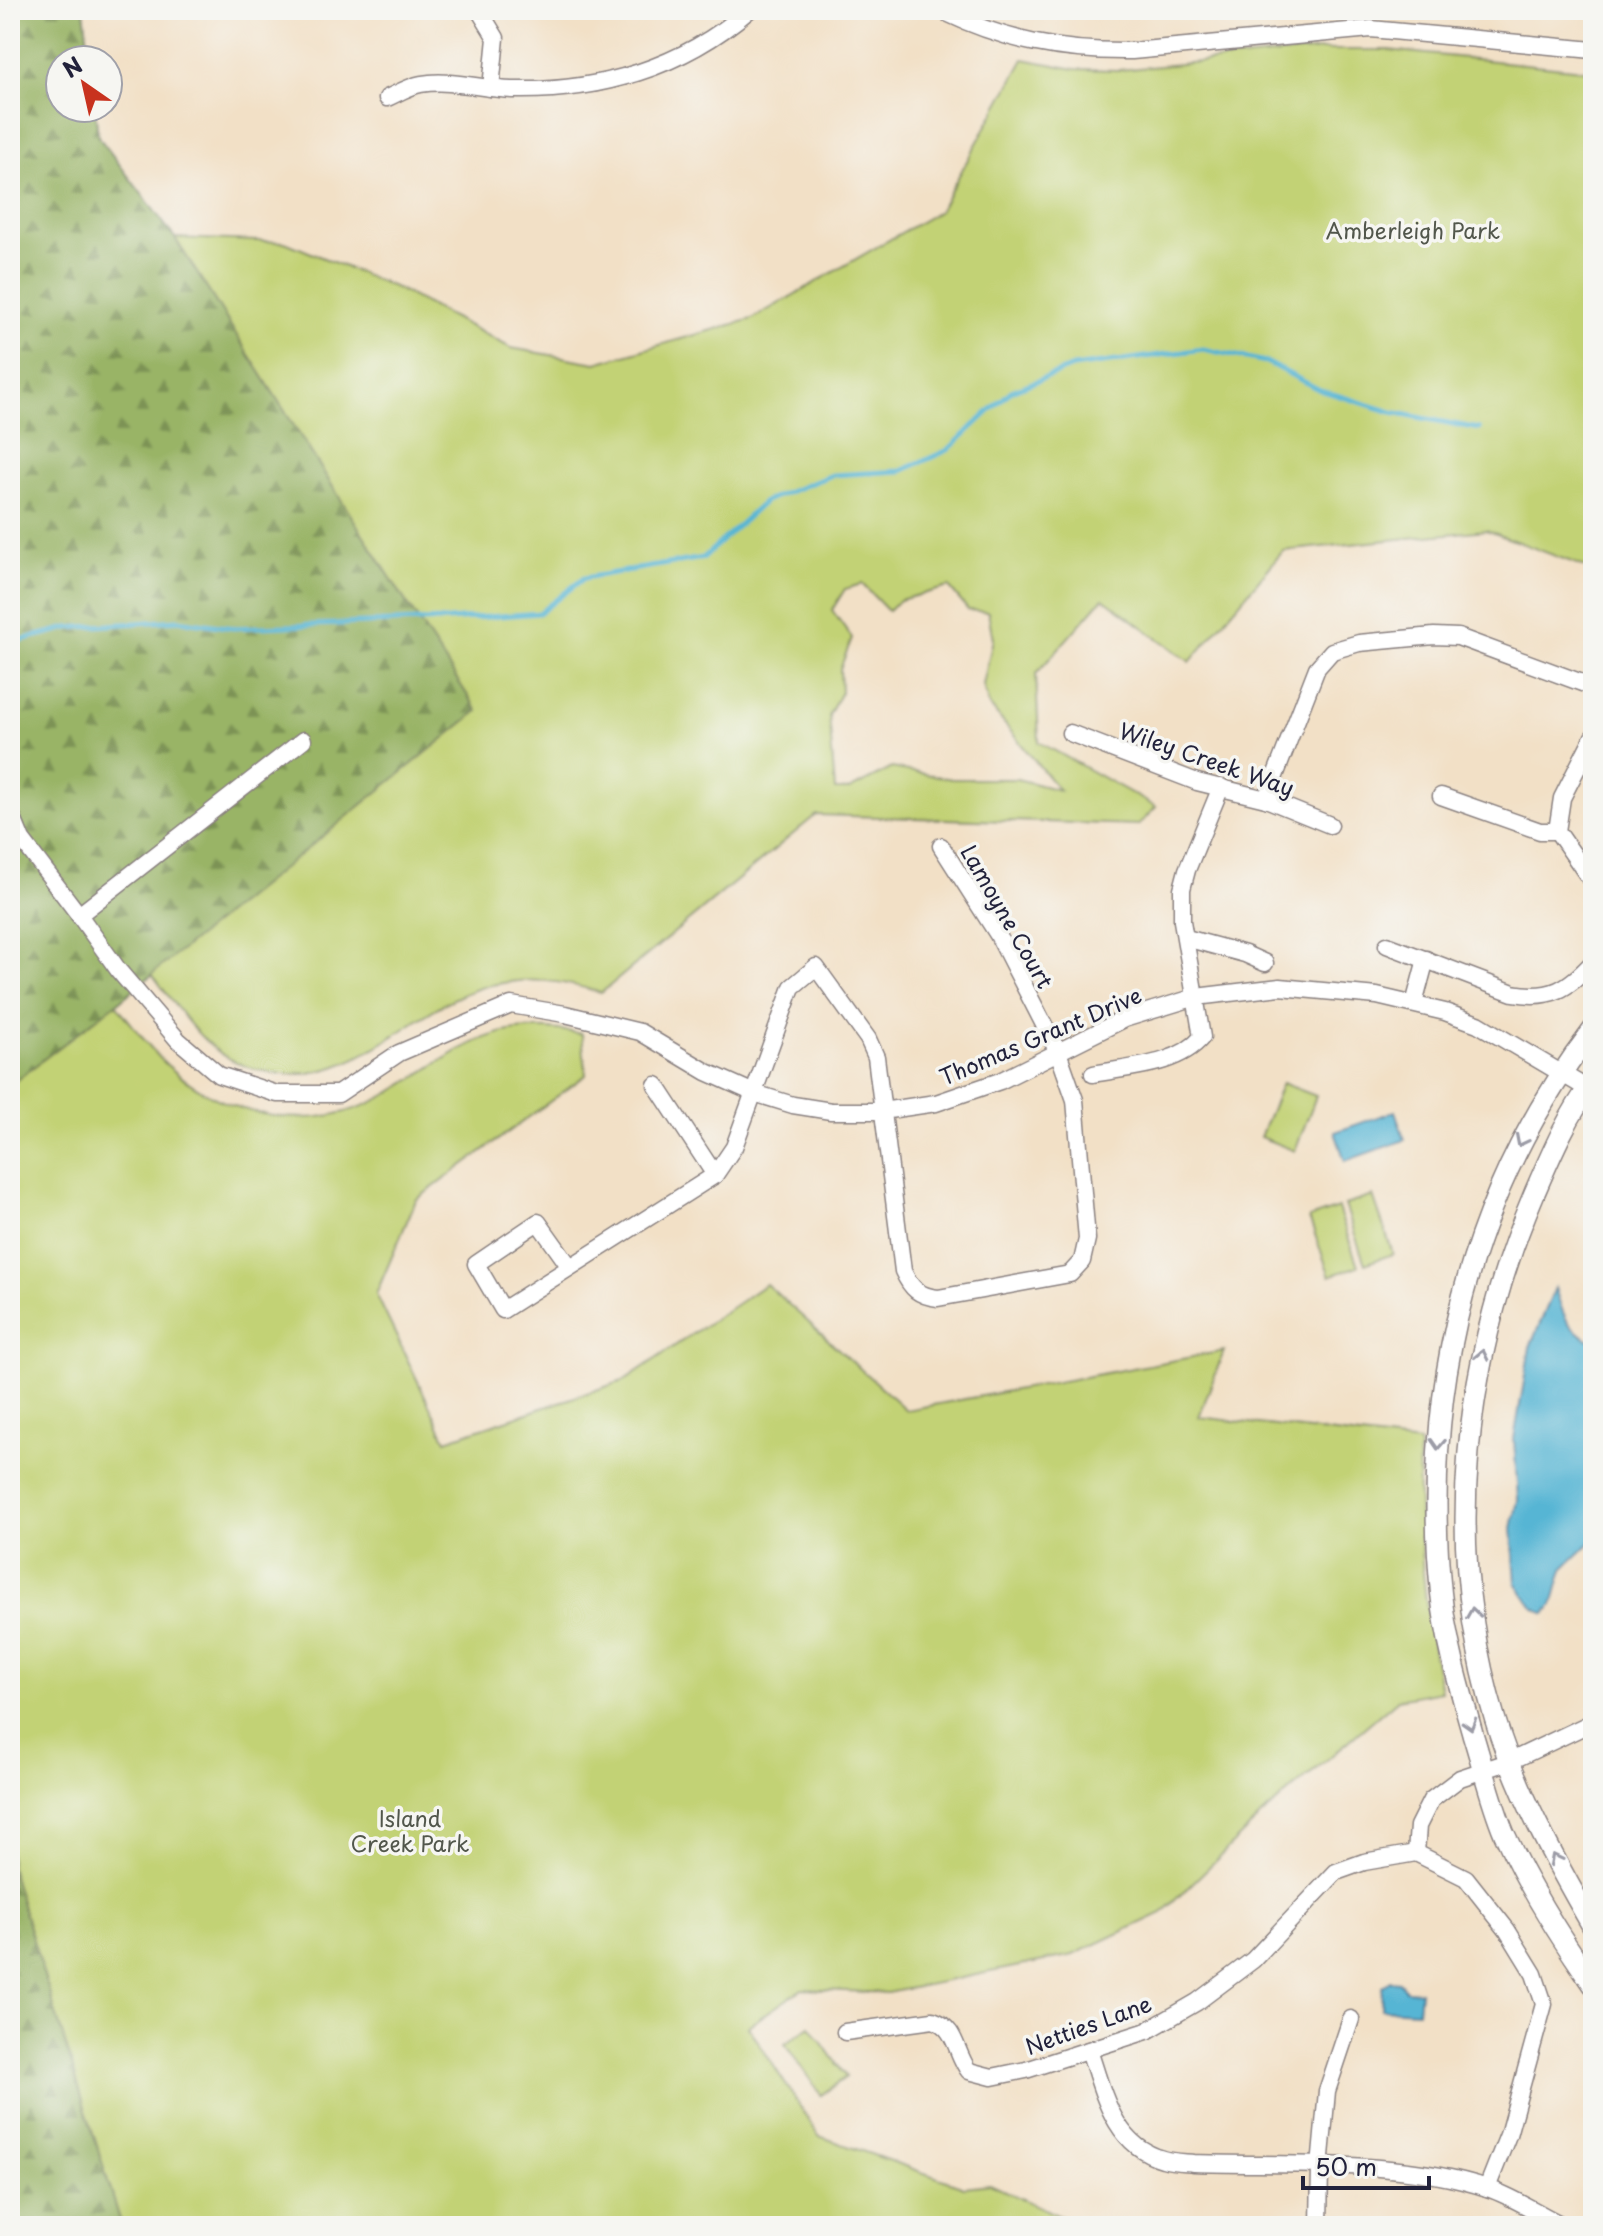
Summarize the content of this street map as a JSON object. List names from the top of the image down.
{
  "streets": {
    "street": [
      "Wiley Creek Way",
      "Lamoyne Court",
      "Thomas Grant Drive",
      "Netties Lane"
    ]
  },
  "crossings": [
    ["Lamoyne Court", "Thomas Grant Drive"]
  ],
  "parks": ["Amberleigh Park", "Island Creek Park"],
  "scale_bar": "50 m",
  "north": "top left"
}
